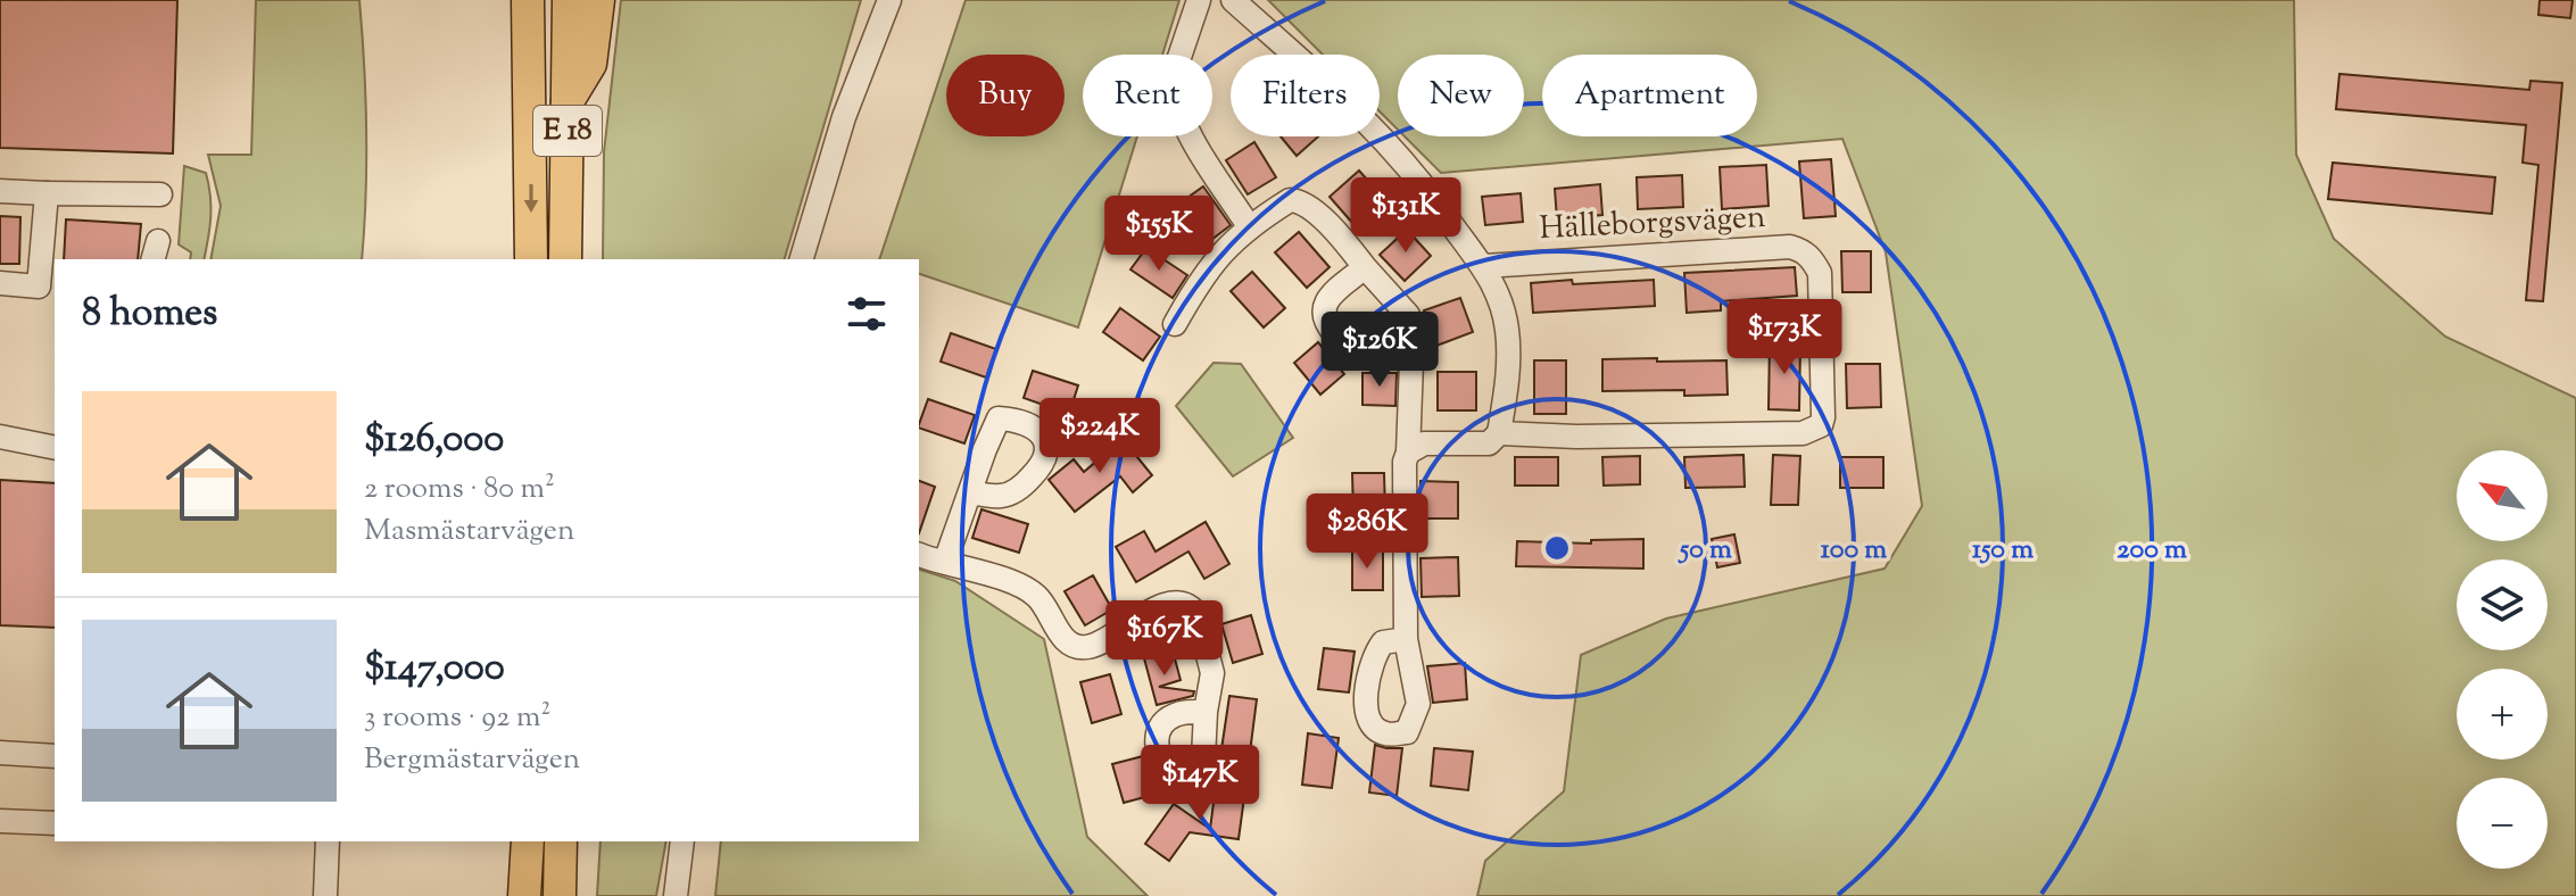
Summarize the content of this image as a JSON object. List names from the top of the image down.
{
  "streets": {
    "highway": ["E 18"],
    "street": ["Hälleborgsvägen"]
  },
  "north": "top left",
  "page": {
    "chip": [
      "Buy",
      "Rent",
      "Filters",
      "New",
      "Apartment"
    ],
    "price": [
      "$131K",
      "$155K",
      "$173K",
      "$126K",
      "$224K",
      "$286K",
      "$167K",
      "$147K"
    ],
    "heading": "8 homes",
    "list": [
      {
        "name": "$126,000",
        "note": "2 rooms · 80 m² · Masmästarvägen"
      },
      {
        "name": "$147,000",
        "note": "3 rooms · 92 m² · Bergmästarvägen"
      }
    ],
    "map_buttons": ["+", "−"]
  },
  "rings": [
    "50 m",
    "100 m",
    "150 m",
    "200 m"
  ]
}
